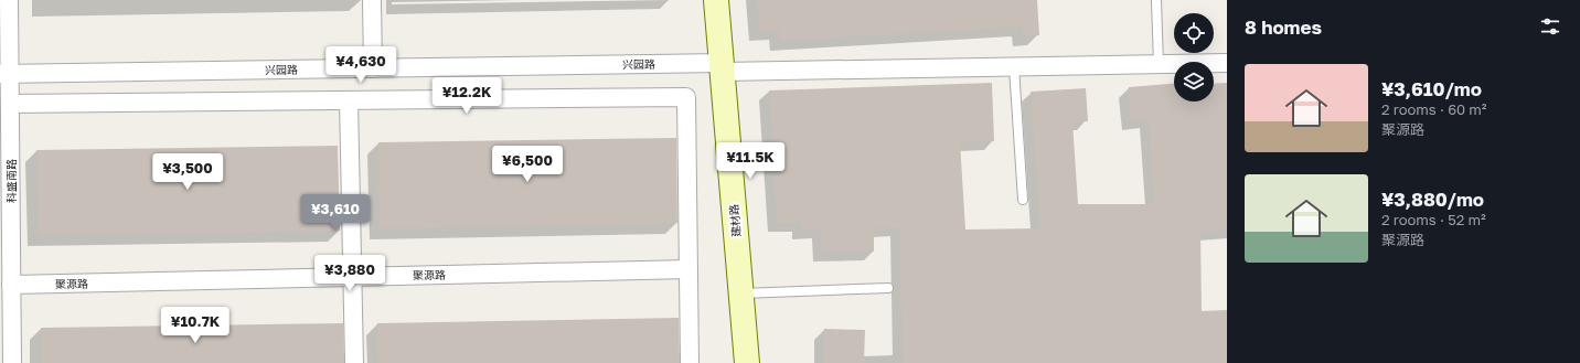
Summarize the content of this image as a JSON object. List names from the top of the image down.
{
  "streets": {
    "street": [
      "兴园路",
      "科盛南路",
      "建材路",
      "聚源路"
    ]
  },
  "crossings": [
    ["兴园路", "科盛南路"],
    ["兴园路", "建材路"],
    ["科盛南路", "聚源路"]
  ],
  "page": {
    "heading": "8 homes",
    "price": [
      "¥4,630",
      "¥12.2K",
      "¥11.5K",
      "¥6,500",
      "¥3,500",
      "¥3,610",
      "¥3,880",
      "¥10.7K"
    ],
    "list": [
      {
        "name": "¥3,610/mo",
        "note": "2 rooms · 60 m² · 聚源路"
      },
      {
        "name": "¥3,880/mo",
        "note": "2 rooms · 52 m² · 聚源路"
      }
    ]
  }
}
